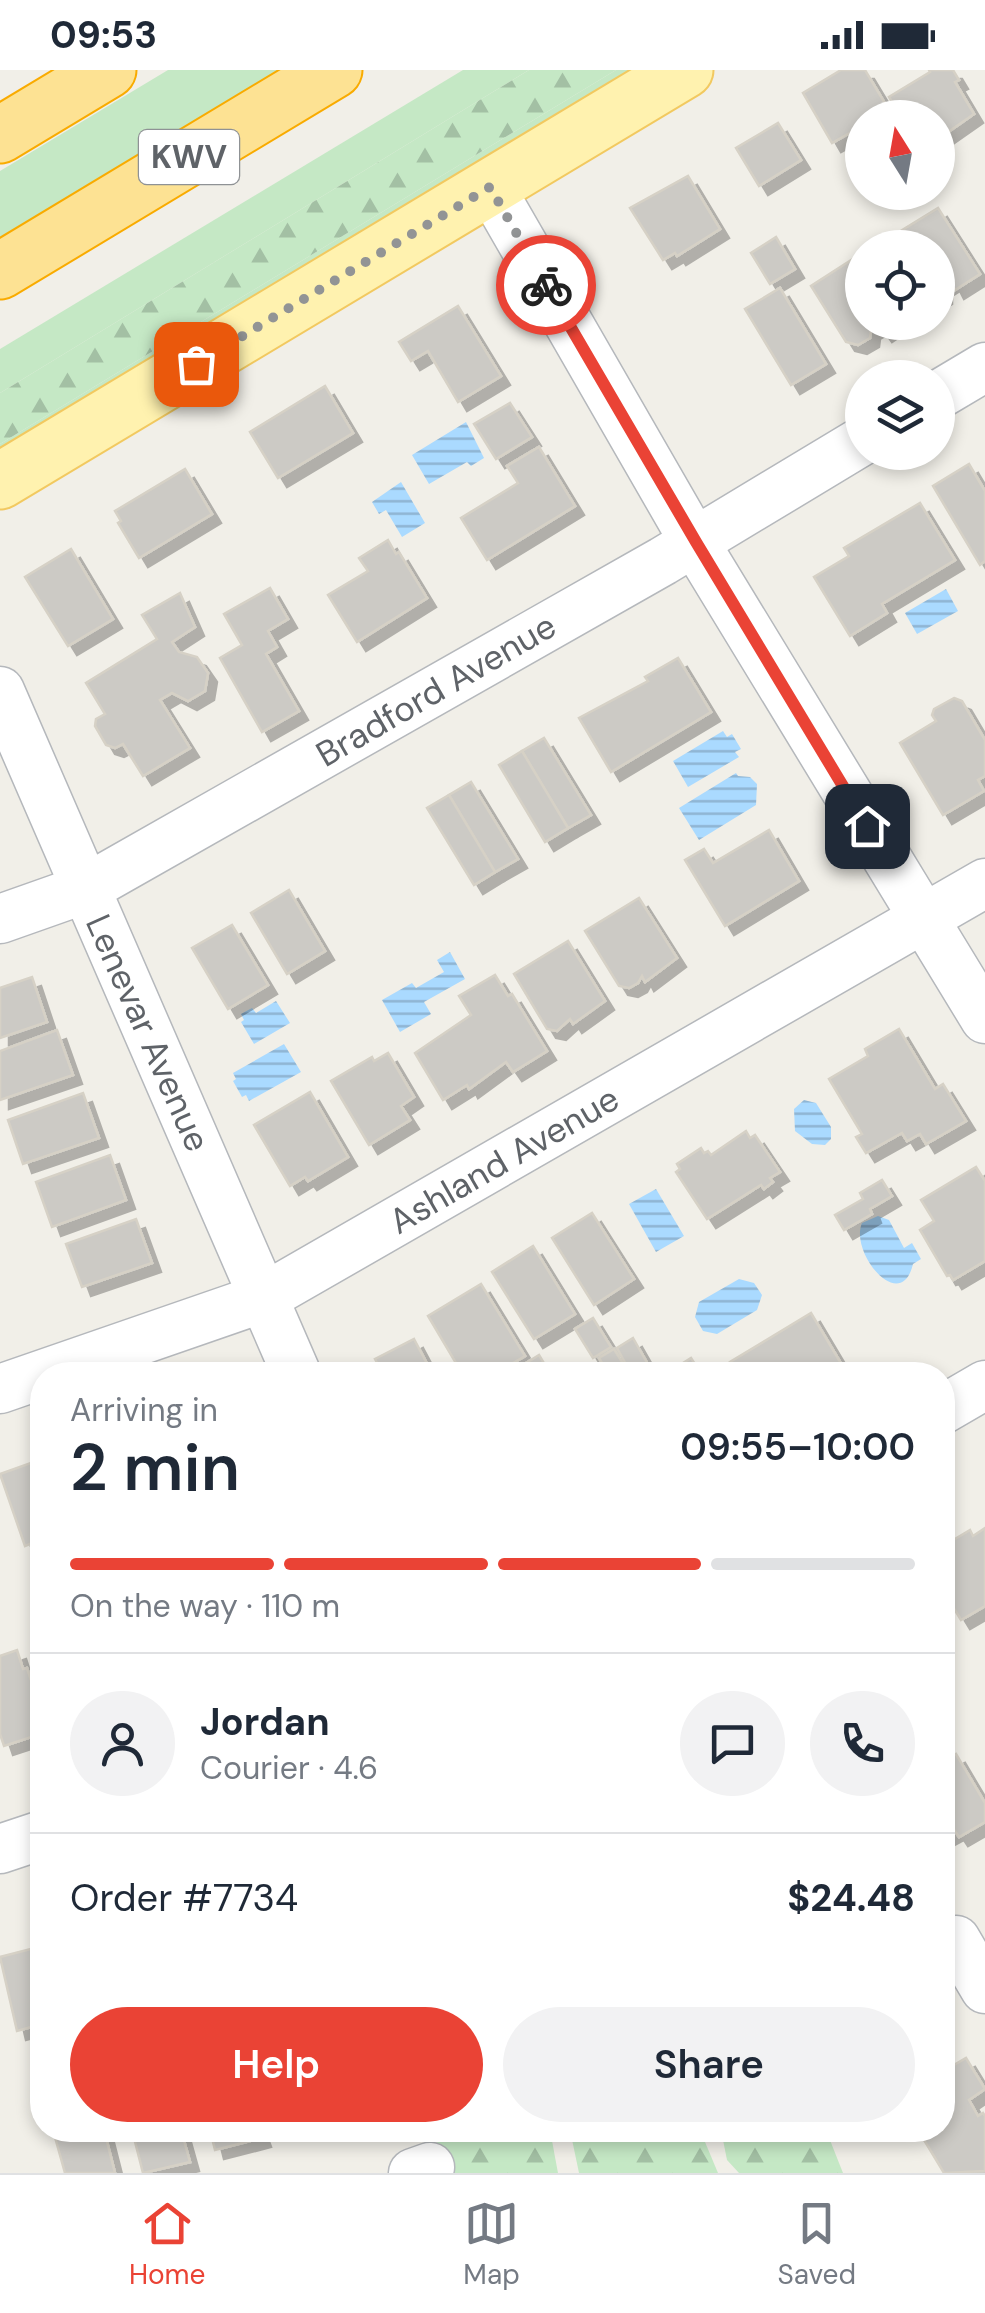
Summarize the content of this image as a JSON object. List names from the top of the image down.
{
  "streets": {
    "highway": ["KWV"],
    "street": ["Bradford Avenue", "Lenevar Avenue", "Ashland Avenue"]
  },
  "crossings": [
    ["Bradford Avenue", "Lenevar Avenue"],
    ["Lenevar Avenue", "Ashland Avenue"]
  ],
  "north": "top",
  "page": {
    "status": "09:53",
    "heading": ["2 min", "Arriving in", "09:55–10:00"],
    "panel": [
      "Jordan",
      "Courier · 4.6",
      "Order #7734",
      "$24.48"
    ],
    "bar": "On the way · 110 m",
    "buttons": ["Help", "Share"],
    "tabs": ["Home", "Map", "Saved"]
  }
}
